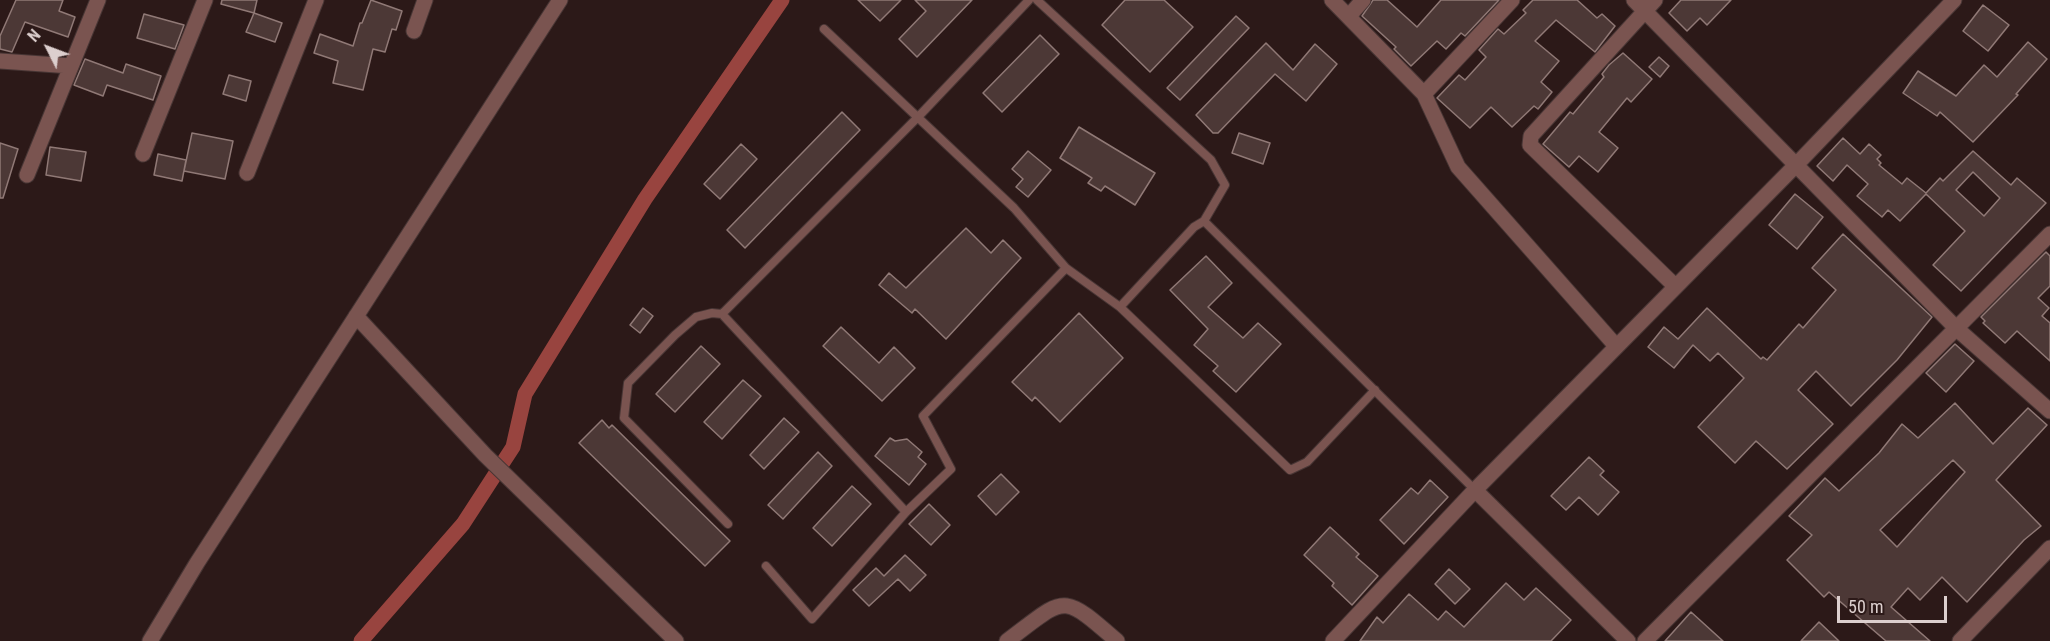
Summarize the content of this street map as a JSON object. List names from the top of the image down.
{
  "scale_bar": "50 m",
  "north": "top left"
}
